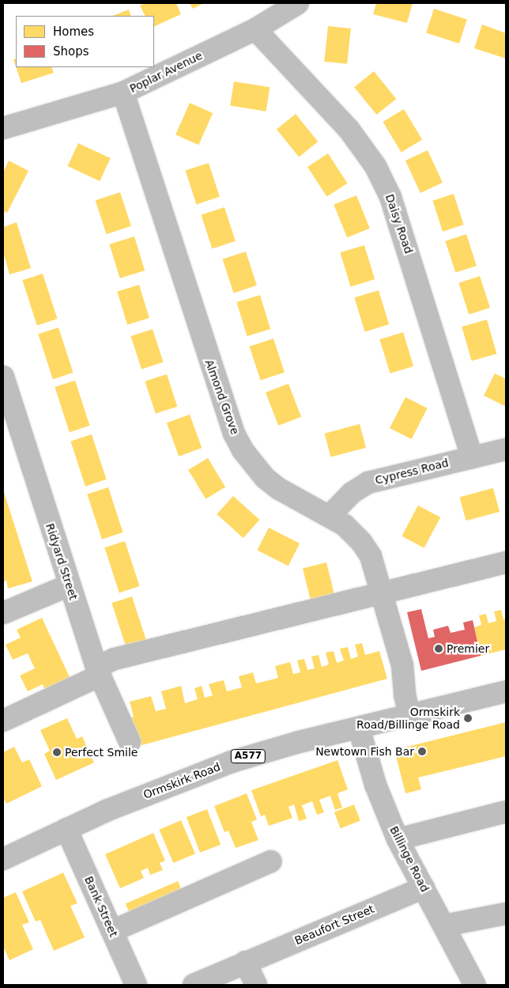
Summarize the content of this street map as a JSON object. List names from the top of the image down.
{
  "streets": {
    "main road": [
      "Poplar Avenue",
      "Daisy Road",
      "Almond Grove",
      "Cypress Road",
      "Ridyard Street",
      "A577",
      "Ormskirk Road",
      "Billinge Road",
      "Bank Street",
      "Beaufort Street"
    ]
  },
  "crossings": [
    ["Poplar Avenue", "Daisy Road"],
    ["Poplar Avenue", "Almond Grove"],
    ["Daisy Road", "Cypress Road"],
    ["Almond Grove", "Cypress Road"],
    ["Almond Grove", "Ormskirk Road"],
    ["Ormskirk Road", "Billinge Road"],
    ["Ormskirk Road", "Bank Street"],
    ["Billinge Road", "Beaufort Street"]
  ],
  "places": [
    "Premier",
    "Ormskirk Road/Billinge Road",
    "Newtown Fish Bar",
    "Perfect Smile"
  ],
  "legend": ["Homes", "Shops"]
}
